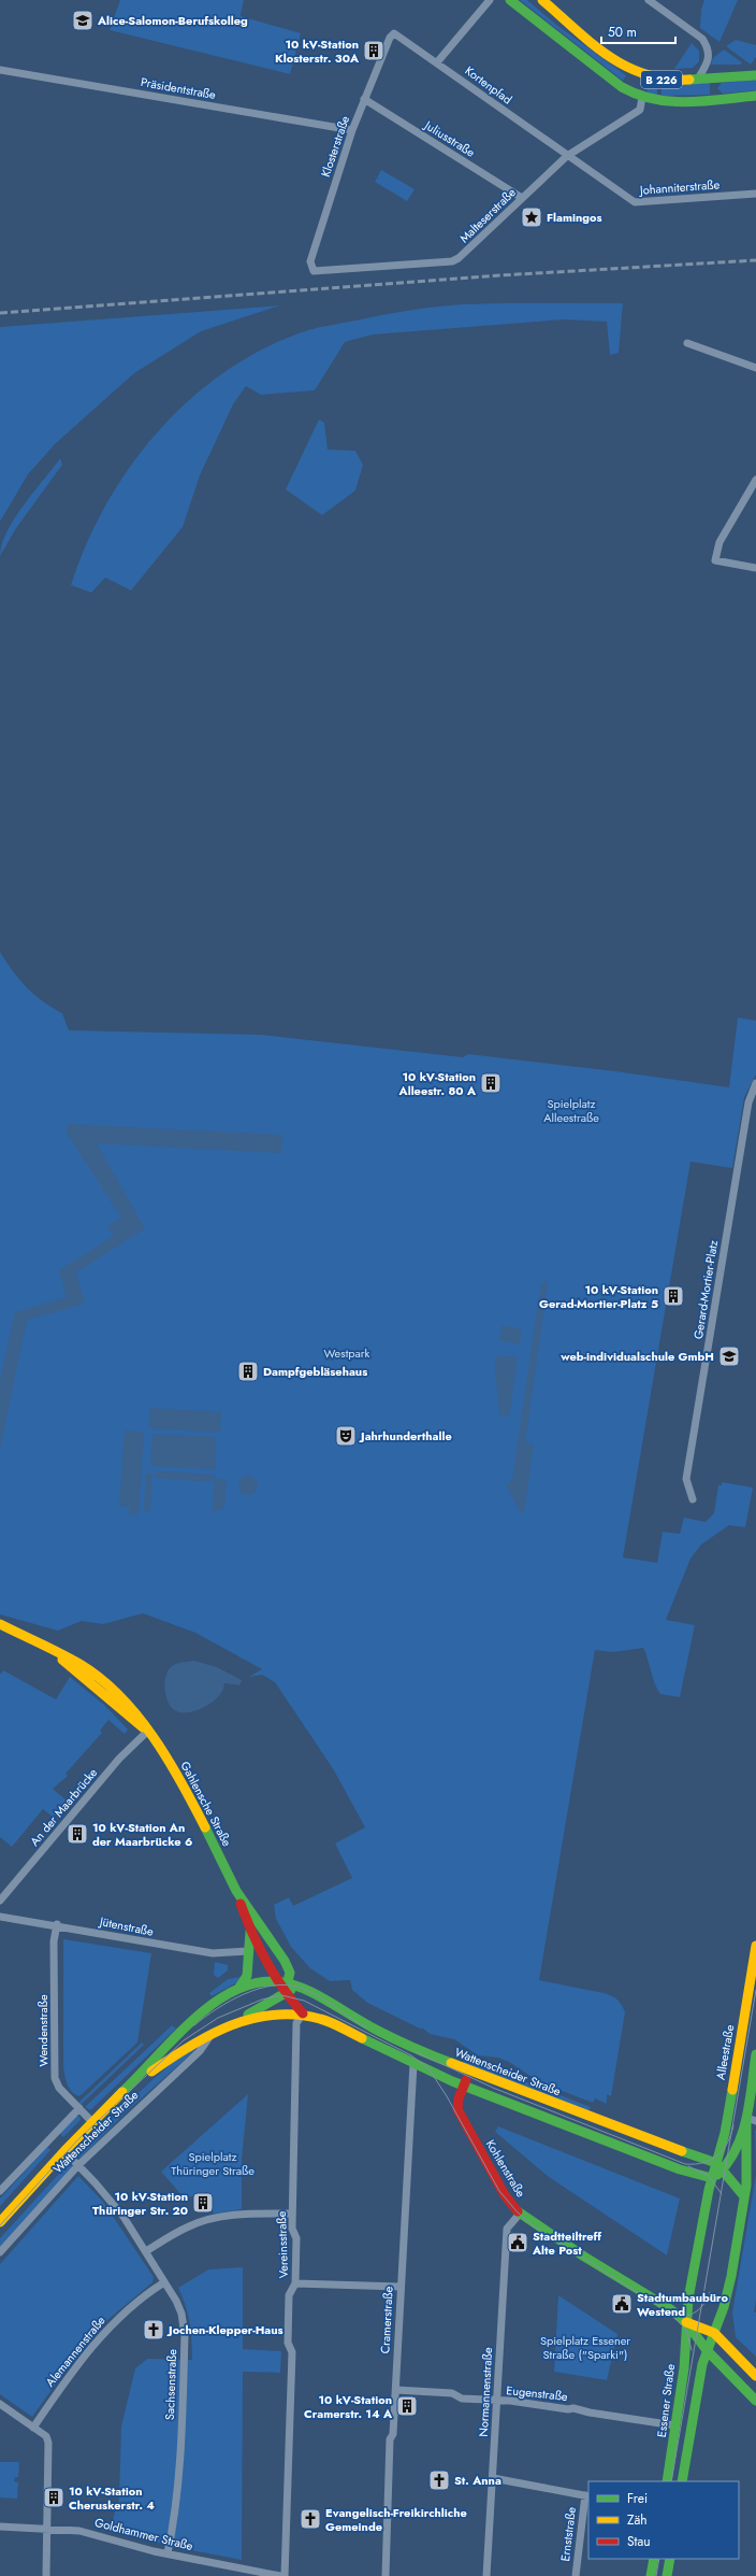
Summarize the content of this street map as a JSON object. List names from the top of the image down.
{
  "streets": {
    "main road": [
      "B 226",
      "Gahlensche Straße",
      "Alleestraße",
      "Wattenscheider Straße",
      "Kohlenstraße",
      "Essener Straße"
    ],
    "street": [
      "Kortenpfad",
      "Präsidentstraße",
      "Juliusstraße",
      "Klosterstraße",
      "Johanniterstraße",
      "Malteserstraße",
      "Gerard-Mortier-Platz",
      "An der Maarbrücke",
      "Jütenstraße",
      "Wendenstraße",
      "Vereinsstraße",
      "Cramerstraße",
      "Alemannenstraße",
      "Sachsenstraße",
      "Normannenstraße",
      "Eugenstraße",
      "Goldhammer Straße",
      "Ernststraße"
    ]
  },
  "crossings": [
    ["B 226", "Malteserstraße"],
    ["Kortenpfad", "Klosterstraße"],
    ["Kortenpfad", "Johanniterstraße"],
    ["Kortenpfad", "Malteserstraße"],
    ["Präsidentstraße", "Klosterstraße"],
    ["Juliusstraße", "Klosterstraße"],
    ["Juliusstraße", "Malteserstraße"],
    ["Klosterstraße", "Malteserstraße"],
    ["Johanniterstraße", "Malteserstraße"],
    ["Gahlensche Straße", "An der Maarbrücke"],
    ["Gahlensche Straße", "Jütenstraße"],
    ["Gahlensche Straße", "Wattenscheider Straße"],
    ["Jütenstraße", "Wendenstraße"],
    ["Wendenstraße", "Wattenscheider Straße"],
    ["Alleestraße", "Wattenscheider Straße"],
    ["Alleestraße", "Kohlenstraße"],
    ["Alleestraße", "Essener Straße"],
    ["Wattenscheider Straße", "Kohlenstraße"],
    ["Wattenscheider Straße", "Vereinsstraße"],
    ["Wattenscheider Straße", "Cramerstraße"],
    ["Wattenscheider Straße", "Sachsenstraße"],
    ["Kohlenstraße", "Normannenstraße"],
    ["Kohlenstraße", "Essener Straße"],
    ["Cramerstraße", "Eugenstraße"],
    ["Alemannenstraße", "Sachsenstraße"],
    ["Sachsenstraße", "Goldhammer Straße"],
    ["Normannenstraße", "Eugenstraße"],
    ["Eugenstraße", "Essener Straße"]
  ],
  "parks": [
    "Spielplatz Alleestraße",
    "Westpark",
    "Spielplatz Thüringer Straße",
    "Spielplatz Essener Straße (\"Sparki\")"
  ],
  "places": {
    "school or university": ["Alice-Salomon-Berufskolleg", "web-individualschule GmbH"],
    "building": [
      "10 kV-Station Klosterstr. 30A",
      "10 kV-Station Alleestr. 80 A",
      "10 kV-Station Gerad-Mortier-Platz 5",
      "Dampfgebläsehaus",
      "10 kV-Station An der Maarbrücke 6",
      "10 kV-Station Thüringer Str. 20",
      "10 kV-Station Cramerstr. 14 A",
      "10 kV-Station Cheruskerstr. 4"
    ],
    "place": ["Flamingos"],
    "theatre": ["Jahrhunderthalle"],
    "public building": ["Stadtteiltreff Alte Post", "Stadtumbaubüro Westend"],
    "church": ["Jochen-Klepper-Haus", "St. Anna", "Evangelisch-Freikirchliche Gemeinde"]
  },
  "legend": ["Frei", "Zäh", "Stau"],
  "scale_bar": "50 m"
}
